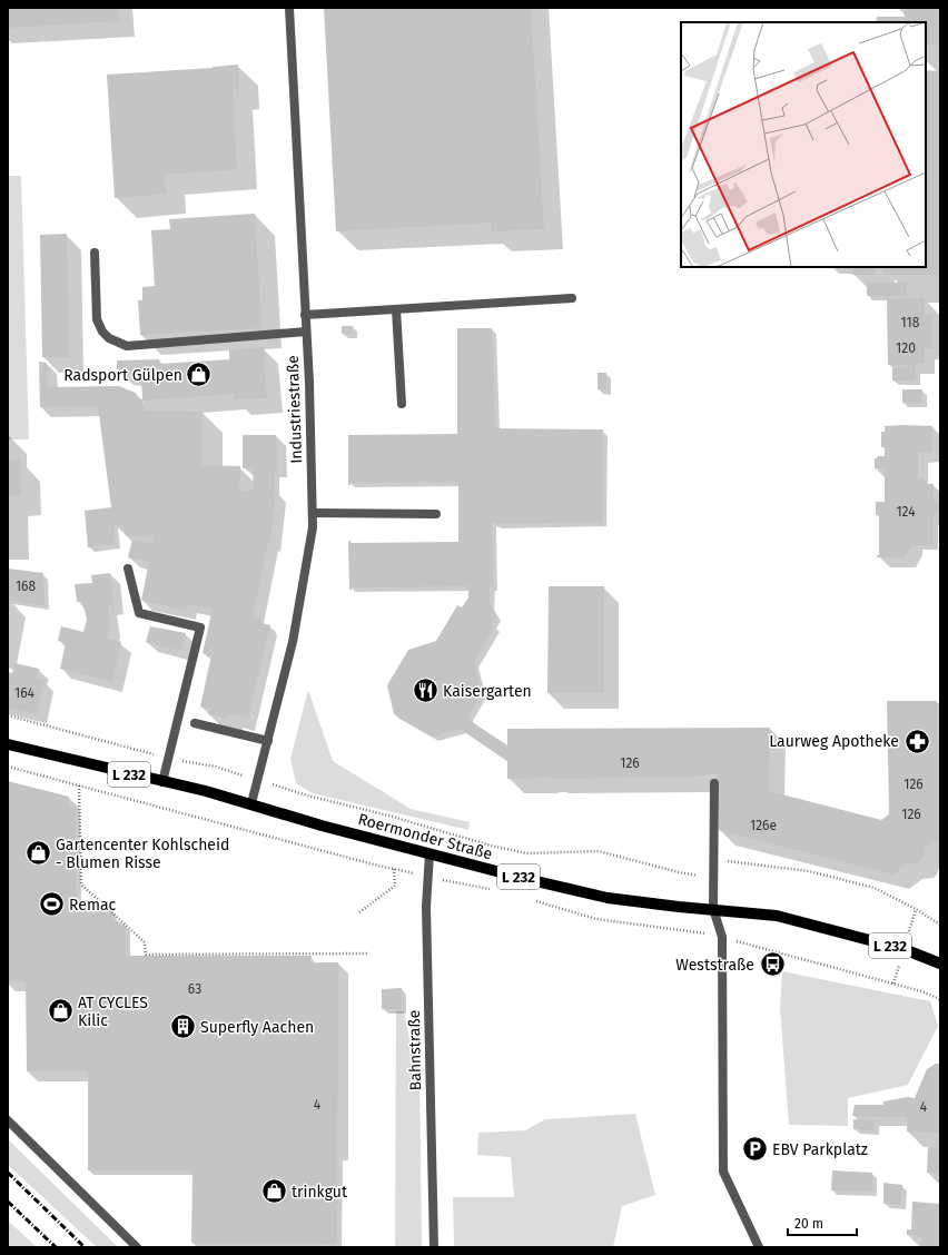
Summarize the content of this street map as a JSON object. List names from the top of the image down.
{
  "streets": {
    "main road": ["L 232", "Roermonder Straße"],
    "street": ["Industriestraße", "Bahnstraße"]
  },
  "crossings": [
    ["Industriestraße", "Roermonder Straße"],
    ["Roermonder Straße", "Bahnstraße"]
  ],
  "places": {
    "shop": [
      "Radsport Gülpen",
      "Gartencenter Kohlscheid - Blumen Risse",
      "AT CYCLES Kilic",
      "trinkgut"
    ],
    "restaurant": ["Kaisergarten"],
    "pharmacy": ["Laurweg Apotheke"],
    "sports": ["Remac"],
    "bus stop": ["Weststraße"],
    "building": ["Superfly Aachen"],
    "parking": ["EBV Parkplatz"]
  },
  "house_numbers": [
    "118",
    "120",
    "124",
    "168",
    "164",
    "126",
    "126",
    "126",
    "126e",
    "63",
    "4",
    "4"
  ],
  "scale_bar": "20 m"
}
